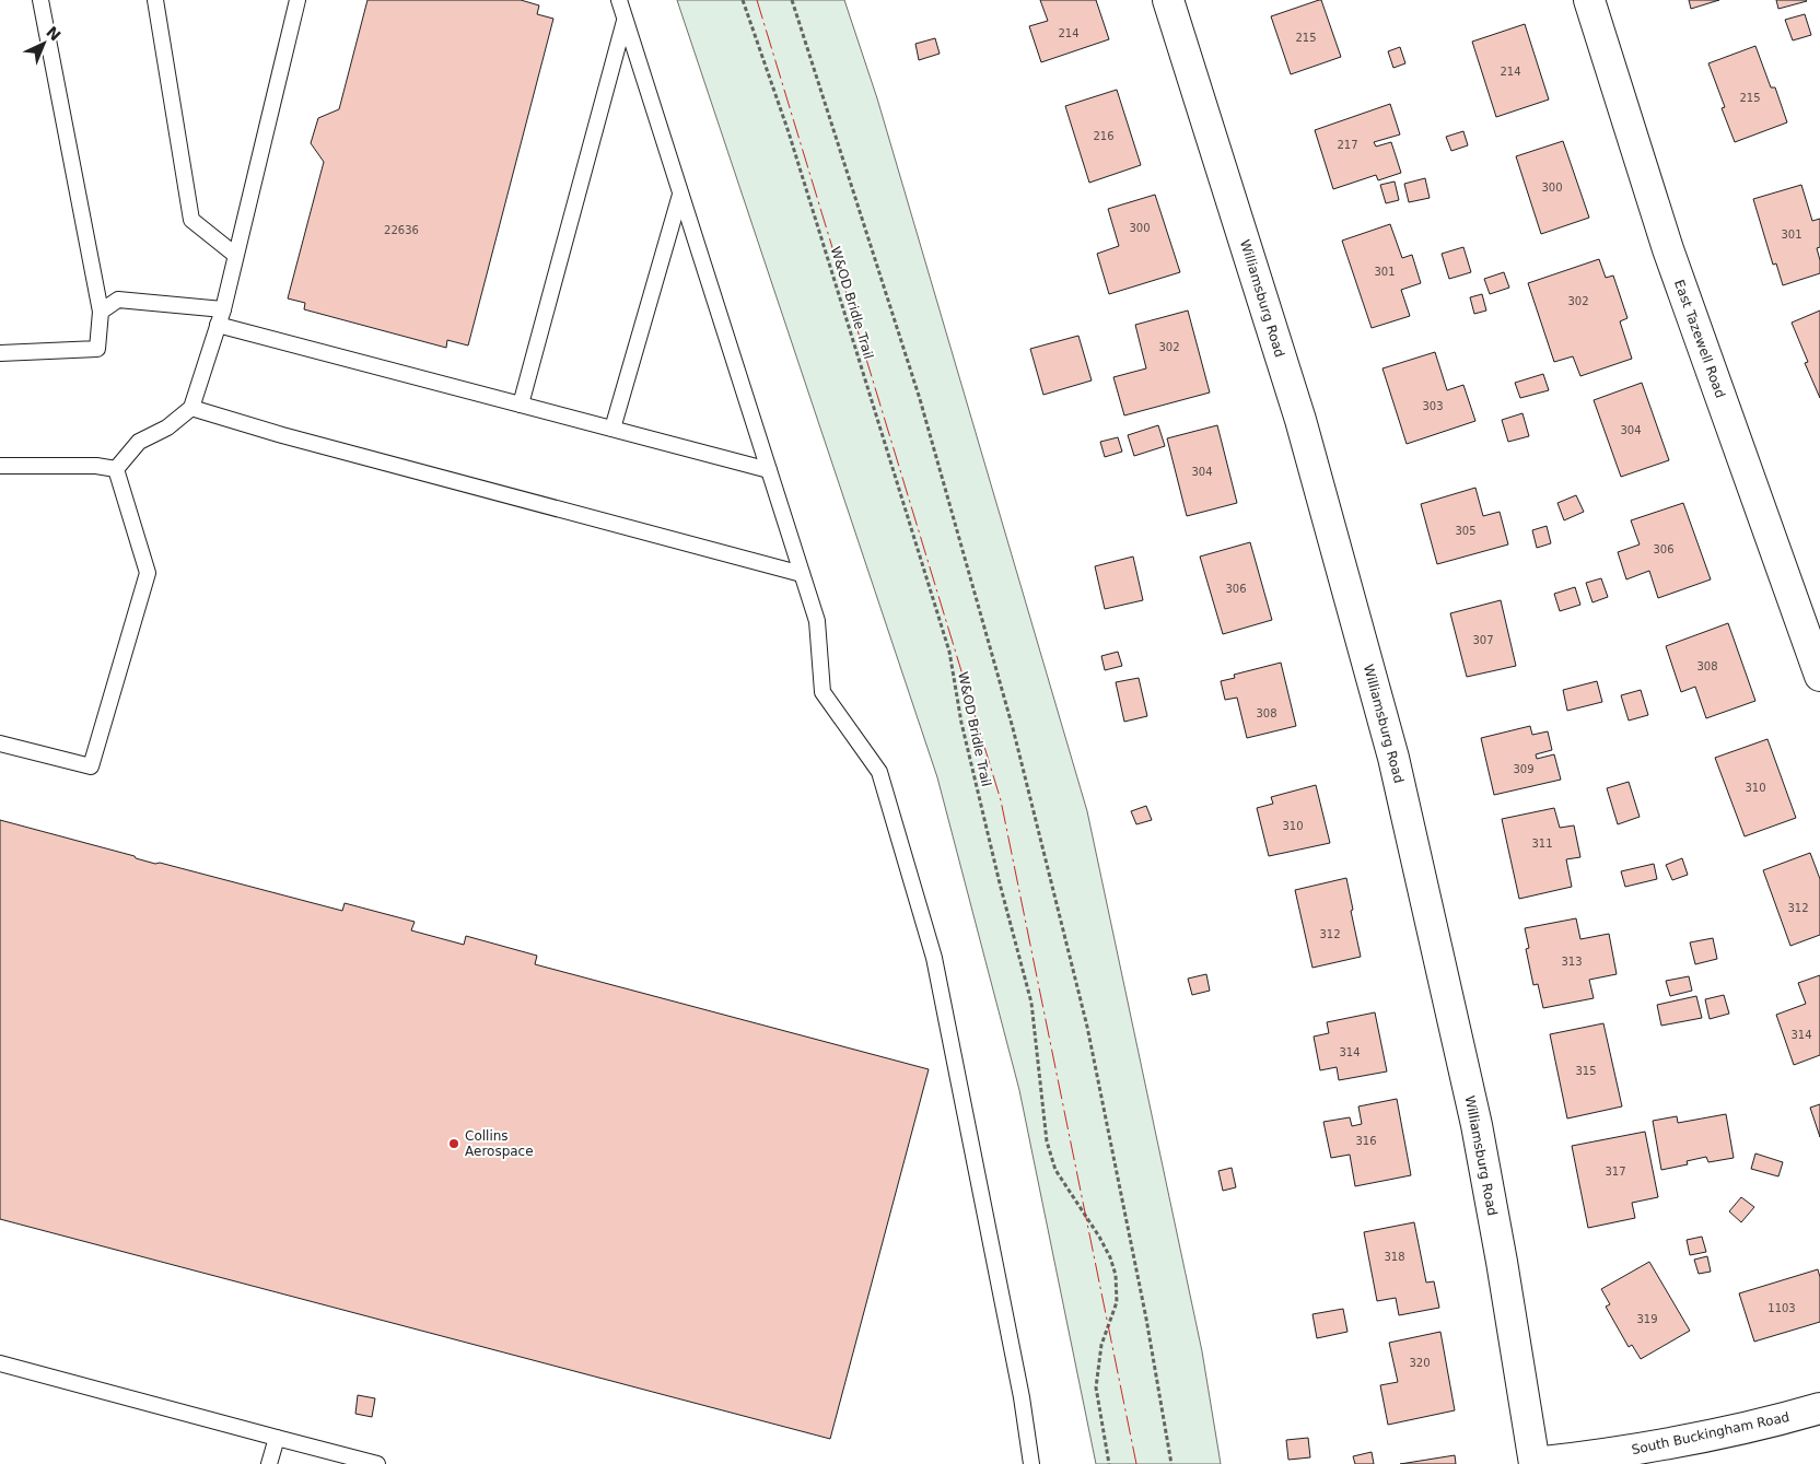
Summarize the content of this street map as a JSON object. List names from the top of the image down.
{
  "streets": {
    "street": ["Williamsburg Road", "East Tazewell Road", "South Buckingham Road"],
    "path": ["W&OD Bridle Trail"]
  },
  "crossings": [
    ["Williamsburg Road", "South Buckingham Road"]
  ],
  "places": ["Collins Aerospace"],
  "house_numbers": [
    "214",
    "215",
    "214",
    "215",
    "216",
    "217",
    "300",
    "300",
    "22636",
    "301",
    "301",
    "302",
    "302",
    "303",
    "304",
    "304",
    "305",
    "306",
    "306",
    "307",
    "308",
    "308",
    "309",
    "310",
    "310",
    "311",
    "312",
    "312",
    "313",
    "314",
    "314",
    "315",
    "316",
    "317",
    "318",
    "1103",
    "319",
    "320"
  ],
  "north": "top right"
}
